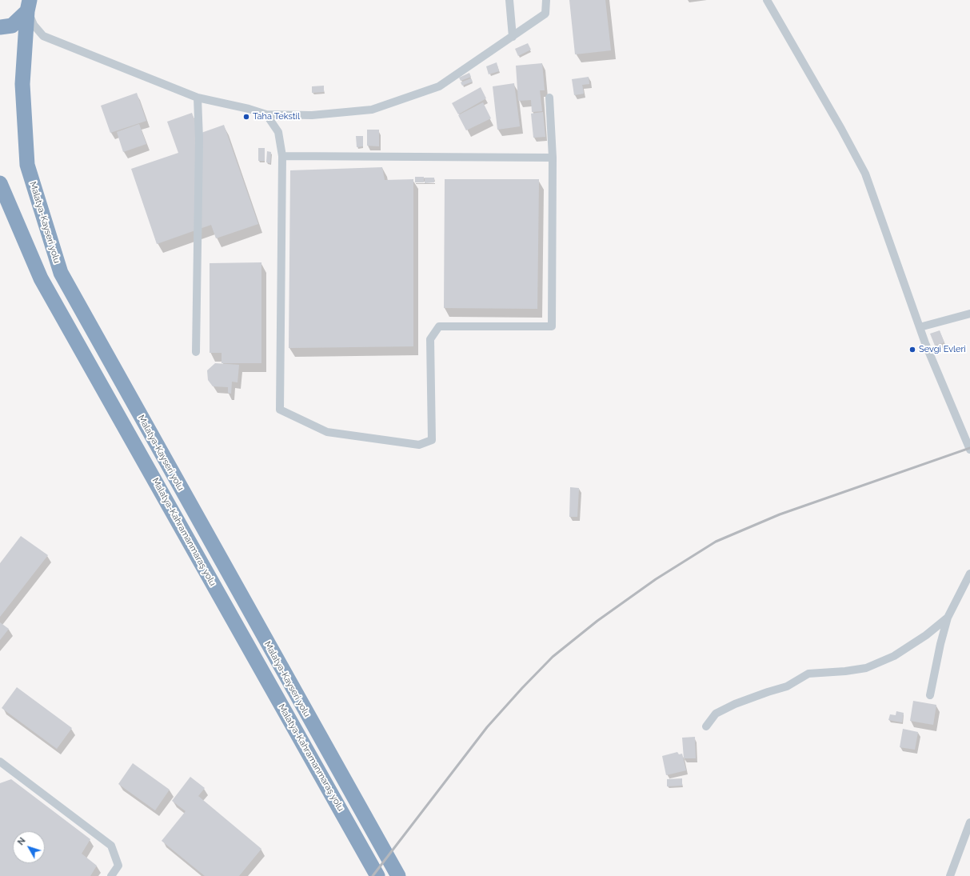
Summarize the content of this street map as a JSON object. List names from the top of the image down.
{
  "streets": {
    "highway": ["Malatya-Kayseri yolu", "Malatya-Kahramanmaraş yolu"]
  },
  "places": ["Taha Tekstil", "Sevgi Evleri"],
  "north": "top left"
}
